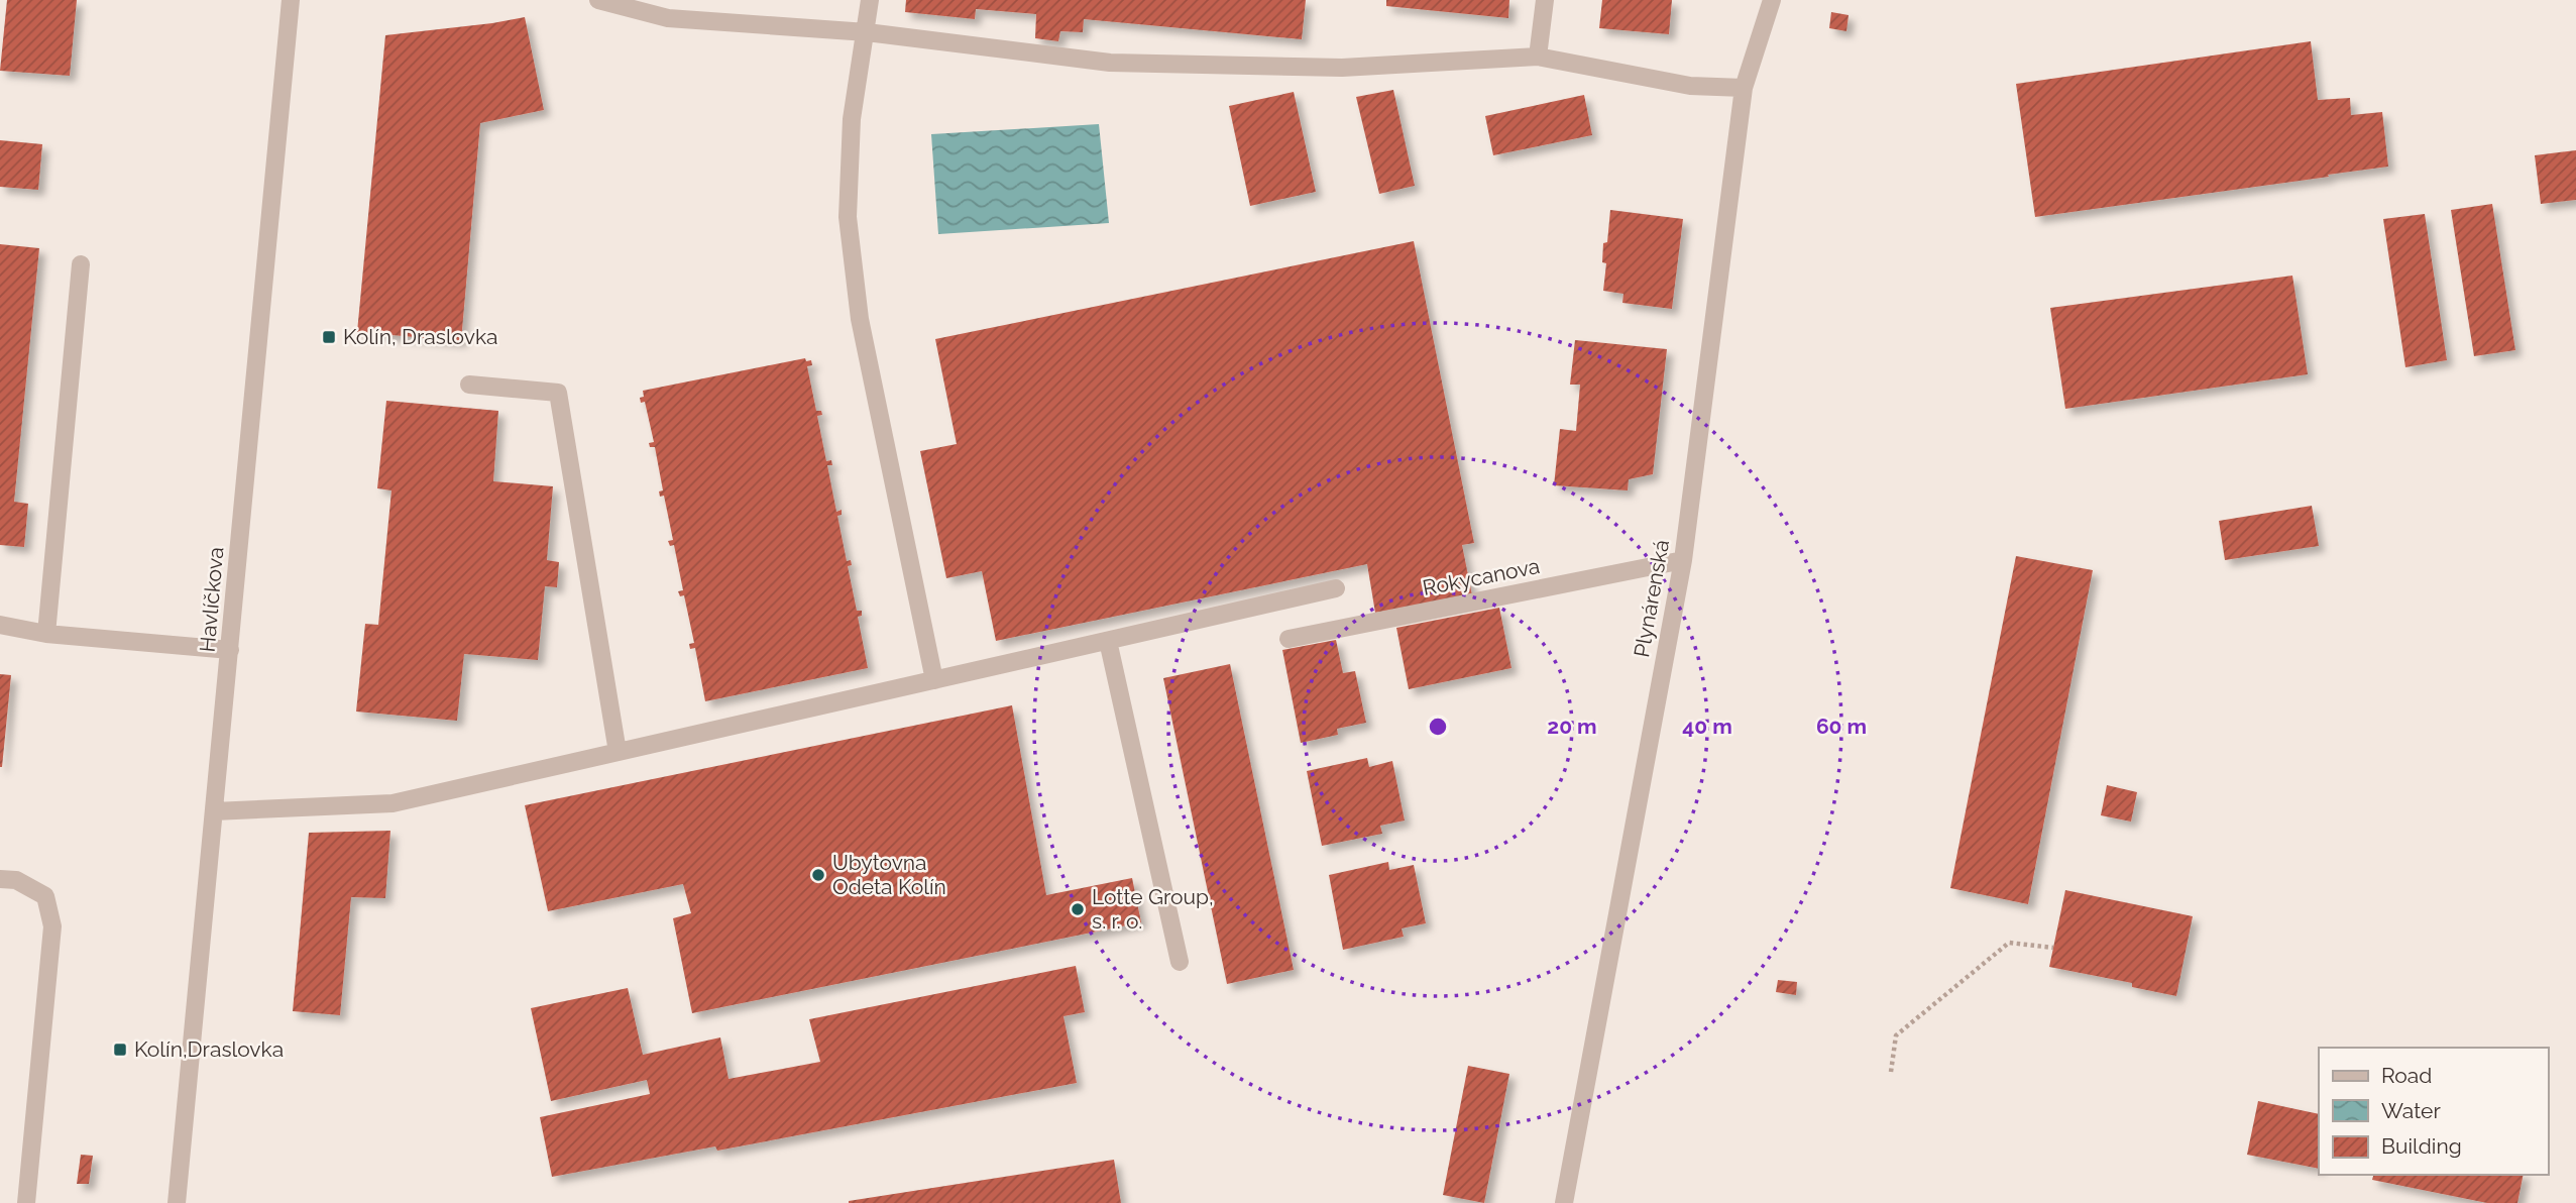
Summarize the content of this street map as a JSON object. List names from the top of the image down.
{
  "streets": {
    "street": ["Rokycanova", "Plynárenská", "Havlíčkova"]
  },
  "crossings": [
    ["Rokycanova", "Plynárenská"]
  ],
  "places": {
    "transit": ["Kolín, Draslovka", "Kolín,Draslovka"],
    "other": ["Ubytovna Odeta Kolín", "Lotte Group, s. r. o."]
  },
  "legend": ["Road", "Water", "Building"],
  "rings": ["20 m", "40 m", "60 m"]
}
